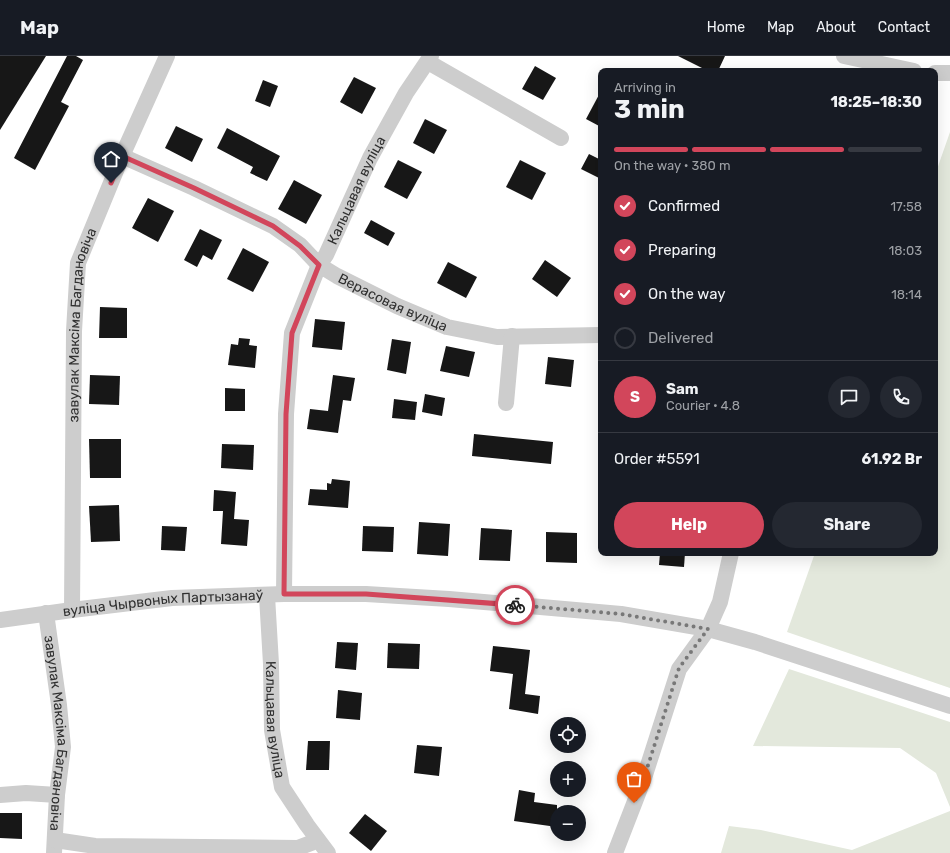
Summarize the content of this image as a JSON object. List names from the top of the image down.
{
  "streets": {
    "street": [
      "Кальцавая вуліца",
      "Верасовая вуліца",
      "завулак Максіма Багдановіча",
      "вуліца Чырвоных Партызанаў"
    ]
  },
  "crossings": [
    ["Кальцавая вуліца", "Верасовая вуліца"],
    ["Кальцавая вуліца", "вуліца Чырвоных Партызанаў"],
    ["Верасовая вуліца", "завулак Максіма Багдановіча"],
    ["завулак Максіма Багдановіча", "вуліца Чырвоных Партызанаў"]
  ],
  "page": {
    "header": "Map",
    "nav": [
      "Home",
      "Map",
      "About",
      "Contact"
    ],
    "heading": ["3 min", "Arriving in", "18:25–18:30"],
    "panel": [
      "Sam",
      "Courier · 4.8",
      "Order #5591",
      "61.92 Br"
    ],
    "bar": "On the way · 380 m",
    "list": [
      ["Confirmed", "17:58"],
      ["Preparing", "18:03"],
      ["On the way", "18:14"],
      "Delivered"
    ],
    "round": "S",
    "buttons": ["Help", "Share"],
    "map_buttons": ["+", "−"]
  }
}
